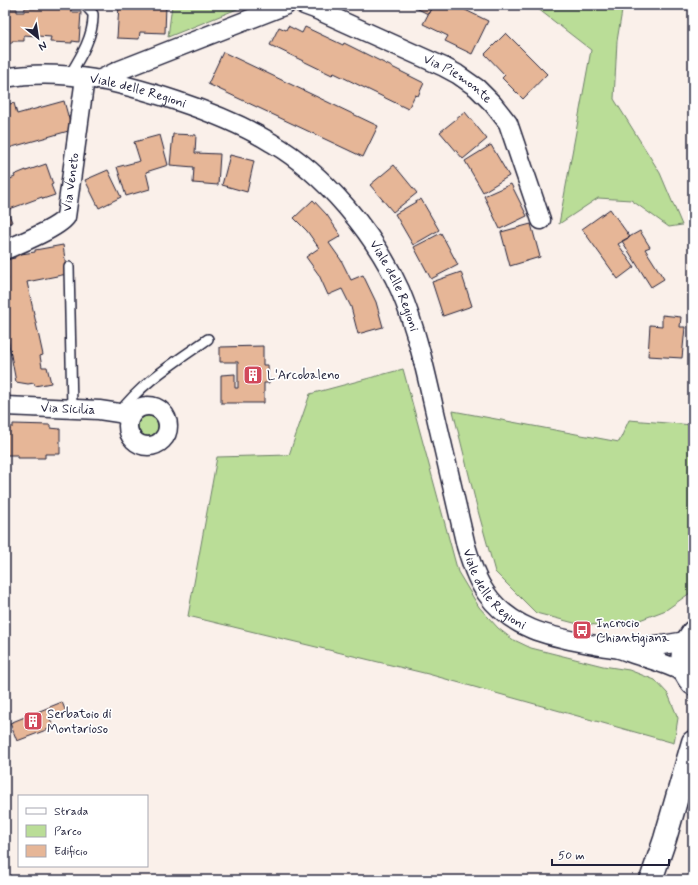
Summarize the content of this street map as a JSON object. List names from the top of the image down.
{
  "streets": {
    "street": [
      "Via Piemonte",
      "Viale delle Regioni",
      "Via Veneto",
      "Via Sicilia"
    ]
  },
  "crossings": [
    ["Viale delle Regioni", "Via Veneto"]
  ],
  "places": {
    "building": ["L'Arcobaleno", "Serbatoio di Montarioso"],
    "bus stop": ["Incrocio Chiantigiana"]
  },
  "legend": ["Strada", "Parco", "Edificio"],
  "scale_bar": "50 m",
  "north": "bottom right"
}
